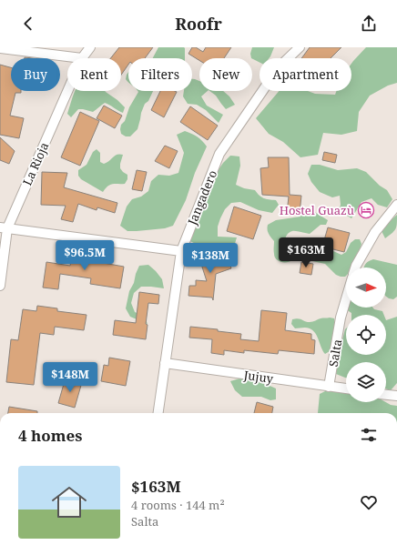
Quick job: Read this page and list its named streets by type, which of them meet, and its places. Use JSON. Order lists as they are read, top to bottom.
{
  "streets": {
    "street": [
      "La Rioja",
      "Jangadero",
      "Salta",
      "Jujuy"
    ]
  },
  "crossings": [
    ["Jangadero", "Jujuy"],
    ["Salta", "Jujuy"]
  ],
  "places": {
    "hotel": ["Hostel Guazù"]
  },
  "north": "right",
  "page": {
    "header": "Roofr",
    "chip": [
      "Buy",
      "Rent",
      "Filters",
      "New",
      "Apartment"
    ],
    "price": [
      "$163M",
      "$96.5M",
      "$138M",
      "$148M"
    ],
    "heading": "4 homes",
    "list": [
      {
        "name": "$163M",
        "note": "4 rooms · 144 m² · Salta"
      }
    ]
  }
}
